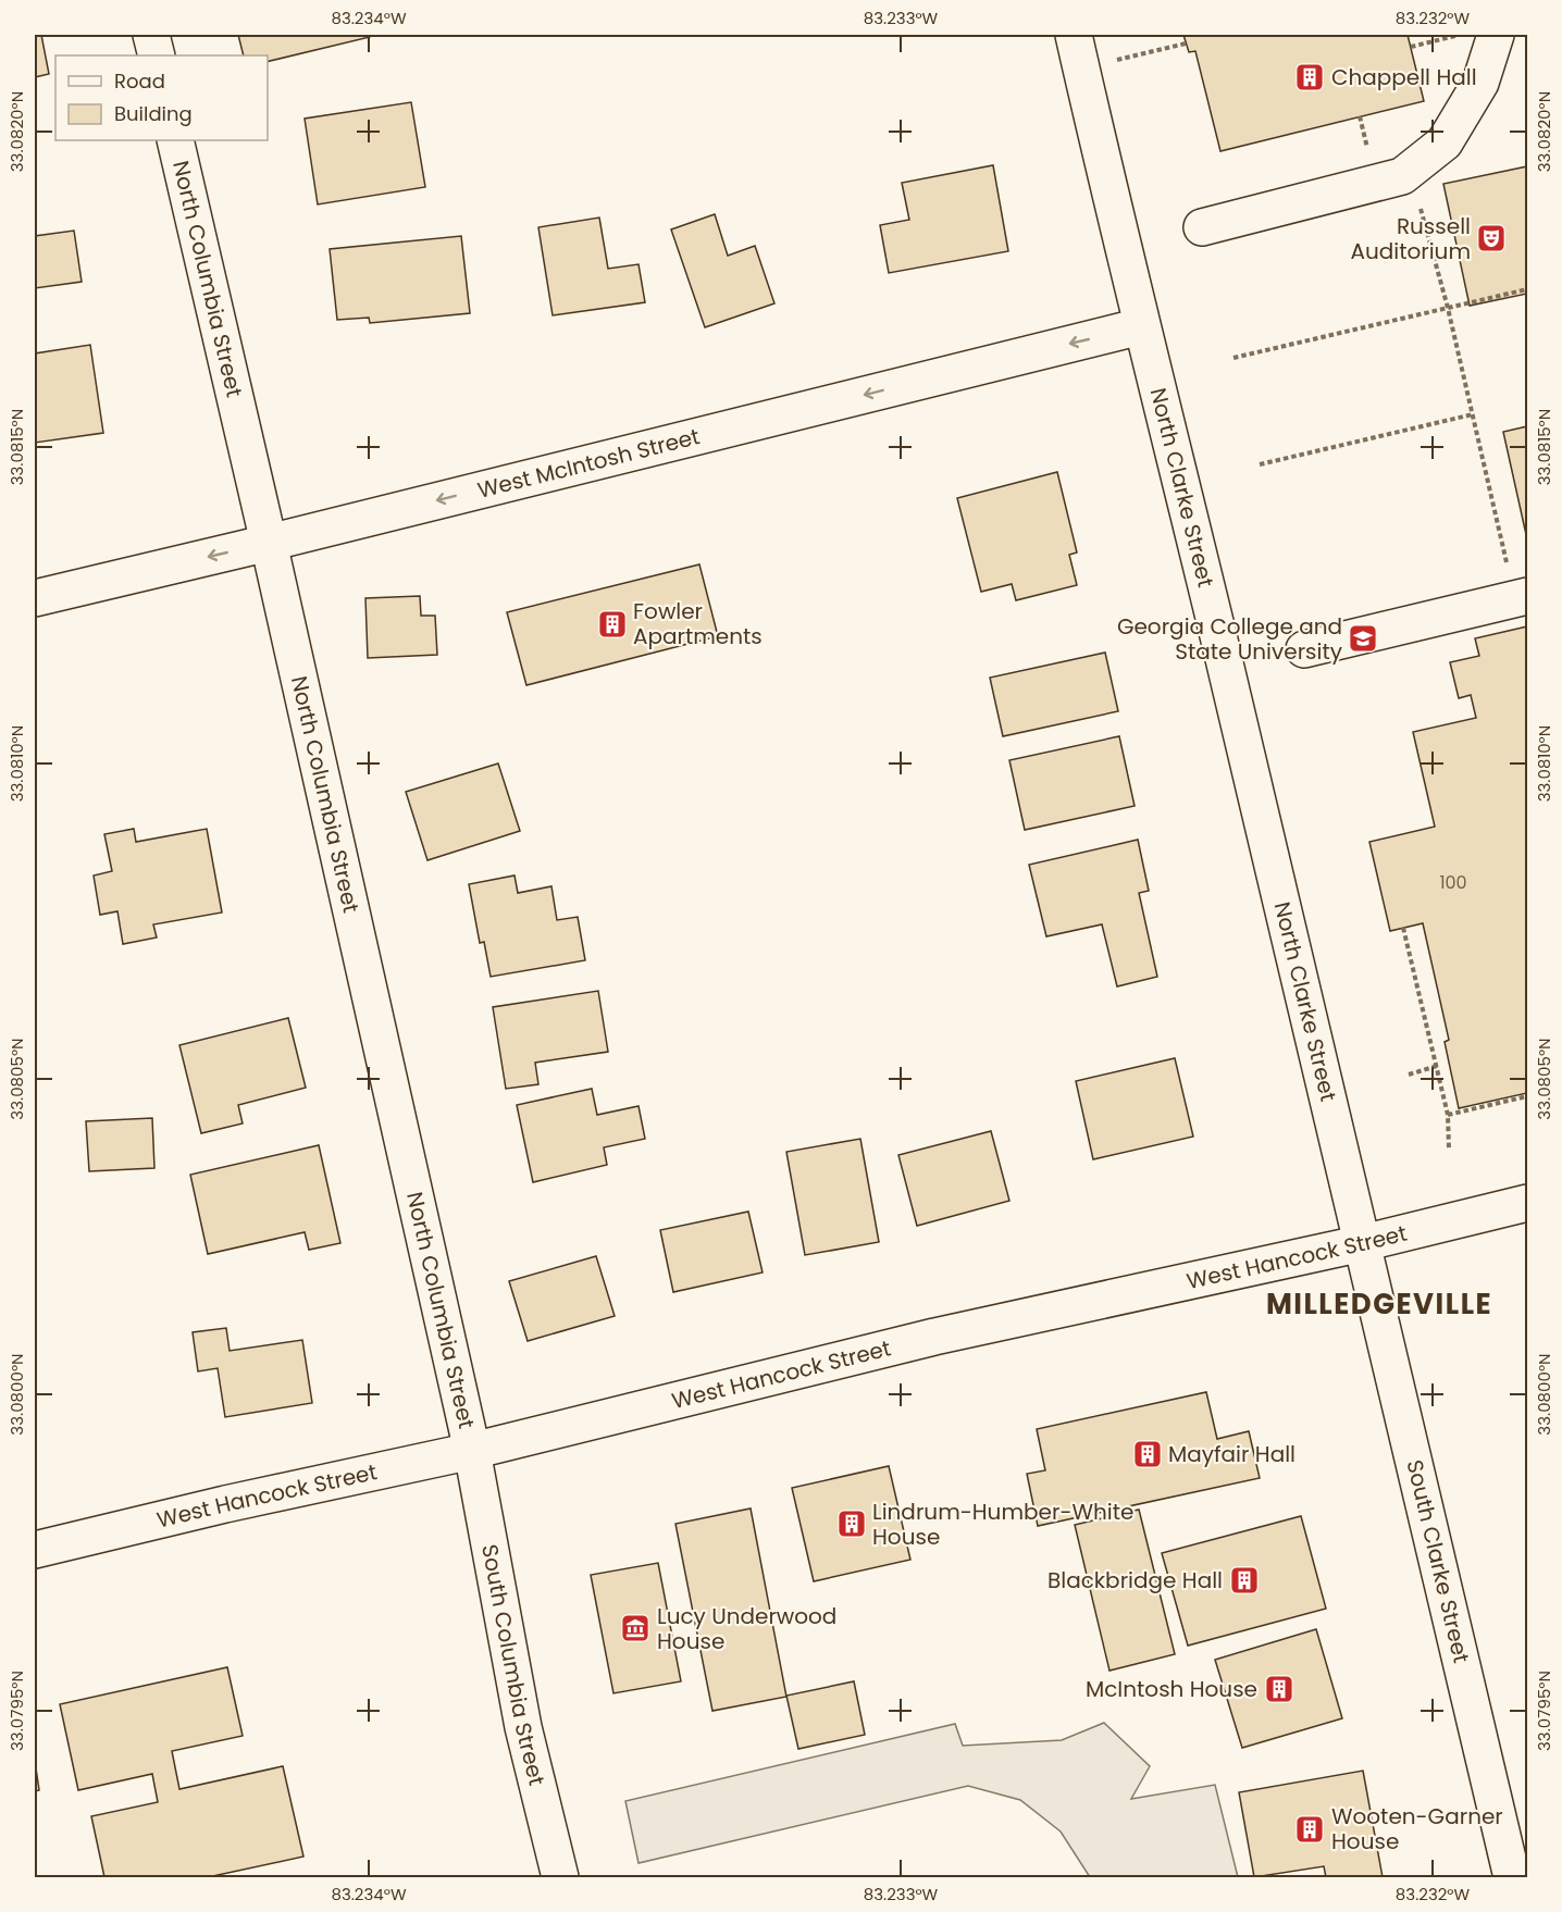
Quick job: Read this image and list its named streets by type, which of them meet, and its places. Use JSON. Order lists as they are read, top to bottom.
{
  "streets": {
    "street": [
      "North Columbia Street",
      "West McIntosh Street",
      "North Clarke Street",
      "West Hancock Street",
      "South Clarke Street",
      "South Columbia Street"
    ]
  },
  "crossings": [
    ["North Columbia Street", "West McIntosh Street"],
    ["North Columbia Street", "West Hancock Street"],
    ["North Columbia Street", "South Columbia Street"],
    ["West McIntosh Street", "North Clarke Street"],
    ["North Clarke Street", "West Hancock Street"],
    ["North Clarke Street", "South Clarke Street"],
    ["West Hancock Street", "South Clarke Street"],
    ["West Hancock Street", "South Columbia Street"]
  ],
  "one_way": ["West McIntosh Street"],
  "districts": ["MILLEDGEVILLE"],
  "places": {
    "building": [
      "Chappell Hall",
      "Fowler Apartments",
      "Mayfair Hall",
      "Lindrum-Humber-White House",
      "Blackbridge Hall",
      "McIntosh House",
      "Wooten-Garner House"
    ],
    "theatre": ["Russell Auditorium"],
    "school or university": ["Georgia College and State University"],
    "museum": ["Lucy Underwood House"]
  },
  "house_numbers": ["100"],
  "legend": ["Road", "Building"],
  "coordinates": [
    "83.234°W",
    "83.233°W",
    "83.232°W",
    "33.0820°N",
    "33.0815°N",
    "33.0810°N",
    "33.0805°N",
    "33.0800°N",
    "33.0795°N"
  ]
}
